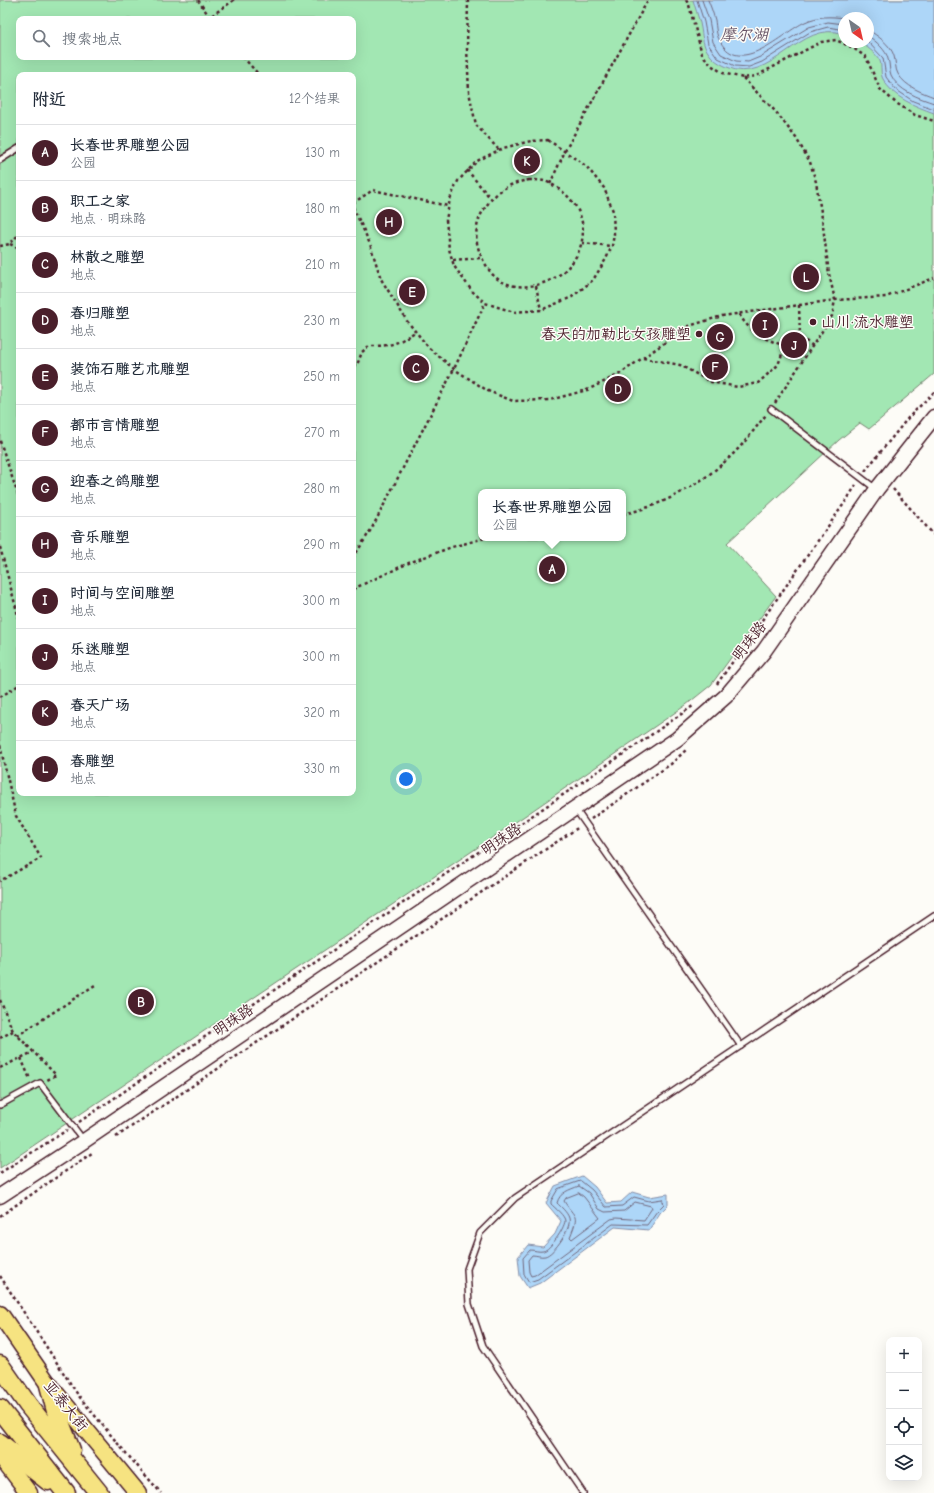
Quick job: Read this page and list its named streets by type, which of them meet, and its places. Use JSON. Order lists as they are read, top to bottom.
{
  "streets": {
    "main road": ["亚泰大街"],
    "street": ["明珠路"]
  },
  "water": ["摩尔湖"],
  "places": ["山川·流水雕塑", "春天的加勒比女孩雕塑"],
  "north": "bottom right",
  "page": {
    "search": "搜索地点",
    "heading": ["附近", "12个结果"],
    "list": [
      {
        "mark": "A",
        "name": "长春世界雕塑公园",
        "note": "公园",
        "value": "130 m"
      },
      {
        "mark": "B",
        "name": "职工之家",
        "note": "地点 · 明珠路",
        "value": "180 m"
      },
      {
        "mark": "C",
        "name": "林散之雕塑",
        "note": "地点",
        "value": "210 m"
      },
      {
        "mark": "D",
        "name": "春归雕塑",
        "note": "地点",
        "value": "230 m"
      },
      {
        "mark": "E",
        "name": "装饰石雕艺术雕塑",
        "note": "地点",
        "value": "250 m"
      },
      {
        "mark": "F",
        "name": "都市言情雕塑",
        "note": "地点",
        "value": "270 m"
      },
      {
        "mark": "G",
        "name": "迎春之鸽雕塑",
        "note": "地点",
        "value": "280 m"
      },
      {
        "mark": "H",
        "name": "音乐雕塑",
        "note": "地点",
        "value": "290 m"
      },
      {
        "mark": "I",
        "name": "时间与空间雕塑",
        "note": "地点",
        "value": "300 m"
      },
      {
        "mark": "J",
        "name": "乐迷雕塑",
        "note": "地点",
        "value": "300 m"
      },
      {
        "mark": "K",
        "name": "春天广场",
        "note": "地点",
        "value": "320 m"
      },
      {
        "mark": "L",
        "name": "春雕塑",
        "note": "地点",
        "value": "330 m"
      }
    ],
    "pins": [
      "K",
      "H",
      "L",
      "E",
      "I",
      "G",
      "J",
      "F",
      "C",
      "D",
      "A",
      "B"
    ],
    "popup": ["长春世界雕塑公园", "公园"],
    "map_buttons": ["+", "−"]
  }
}
